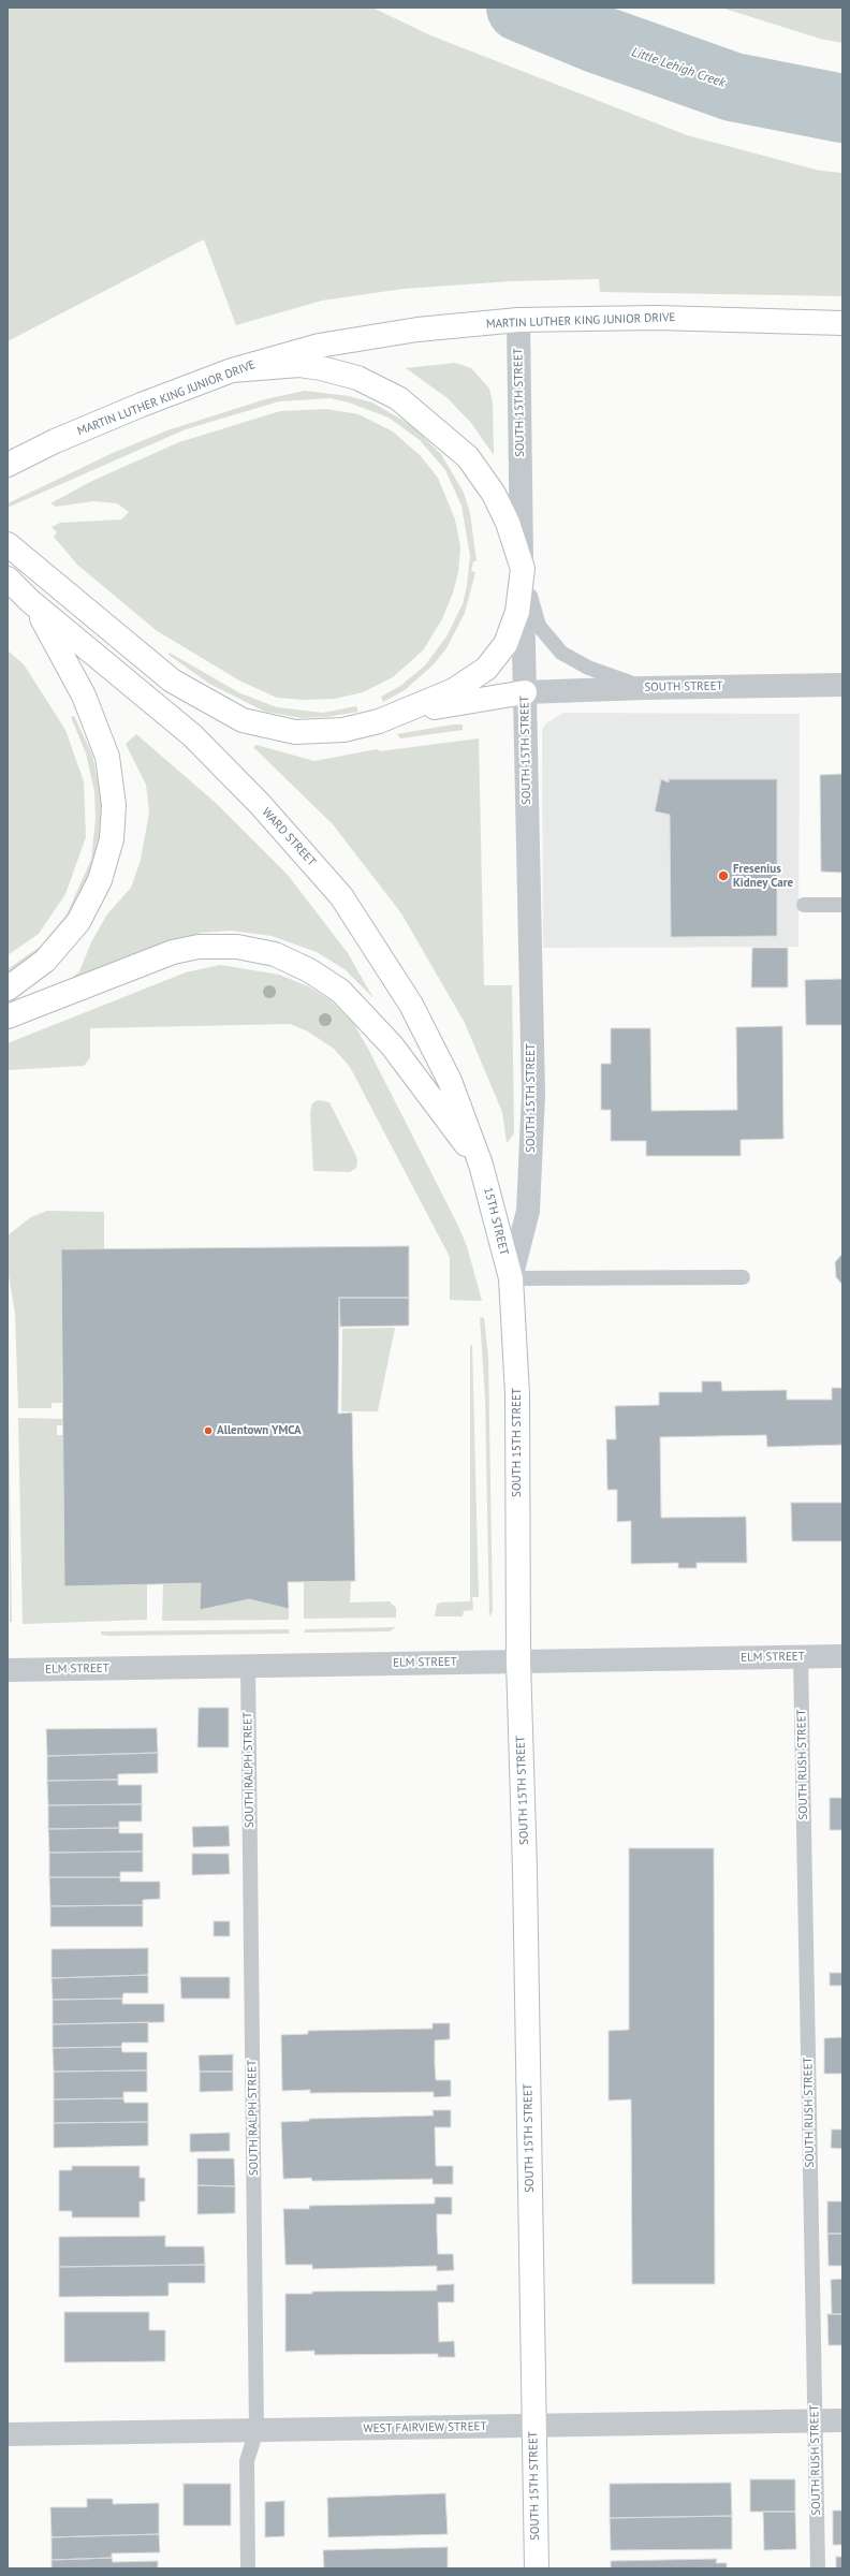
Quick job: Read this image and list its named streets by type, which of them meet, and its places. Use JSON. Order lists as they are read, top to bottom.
{
  "streets": {
    "main road": [
      "MARTIN LUTHER KING JUNIOR DRIVE",
      "SOUTH 15TH STREET",
      "WARD STREET",
      "15TH STREET"
    ],
    "street": ["SOUTH STREET", "ELM STREET", "WEST FAIRVIEW STREET"],
    "lane": ["SOUTH RUSH STREET", "SOUTH RALPH STREET"]
  },
  "crossings": [
    ["MARTIN LUTHER KING JUNIOR DRIVE", "SOUTH 15TH STREET"],
    ["SOUTH 15TH STREET", "SOUTH STREET"],
    ["SOUTH 15TH STREET", "15TH STREET"],
    ["SOUTH 15TH STREET", "ELM STREET"],
    ["SOUTH 15TH STREET", "WEST FAIRVIEW STREET"],
    ["WARD STREET", "15TH STREET"],
    ["ELM STREET", "SOUTH RUSH STREET"],
    ["ELM STREET", "SOUTH RALPH STREET"],
    ["SOUTH RUSH STREET", "WEST FAIRVIEW STREET"],
    ["SOUTH RALPH STREET", "WEST FAIRVIEW STREET"]
  ],
  "water": ["Little Lehigh Creek"],
  "places": ["Fresenius Kidney Care", "Allentown YMCA"]
}
